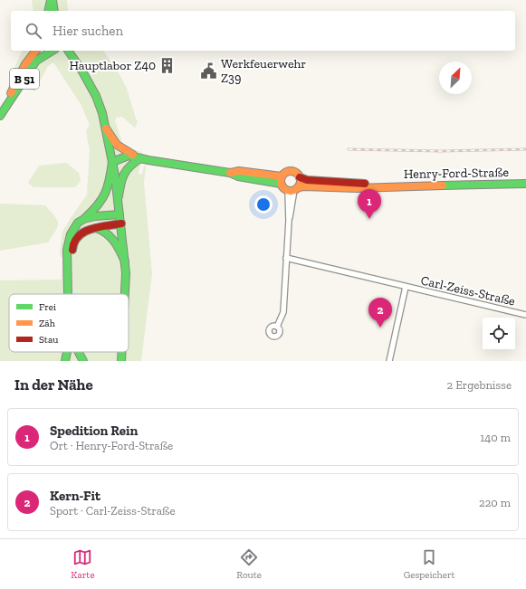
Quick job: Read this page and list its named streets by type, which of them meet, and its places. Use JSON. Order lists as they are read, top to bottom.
{
  "streets": {
    "main road": ["B 51", "Henry-Ford-Straße"],
    "street": ["Carl-Zeiss-Straße"]
  },
  "places": {
    "building": ["Hauptlabor Z40"],
    "public building": ["Werkfeuerwehr Z39"]
  },
  "legend": ["Frei", "Zäh", "Stau"],
  "north": "top right",
  "page": {
    "search": "Hier suchen",
    "pins": ["1", "2"],
    "heading": ["In der Nähe", "2 Ergebnisse"],
    "list": [
      {
        "mark": "1",
        "name": "Spedition Rein",
        "note": "Ort · Henry-Ford-Straße",
        "value": "140 m"
      },
      {
        "mark": "2",
        "name": "Kern-Fit",
        "note": "Sport · Carl-Zeiss-Straße",
        "value": "220 m"
      }
    ],
    "nav": ["Karte", "Route", "Gespeichert"]
  }
}
